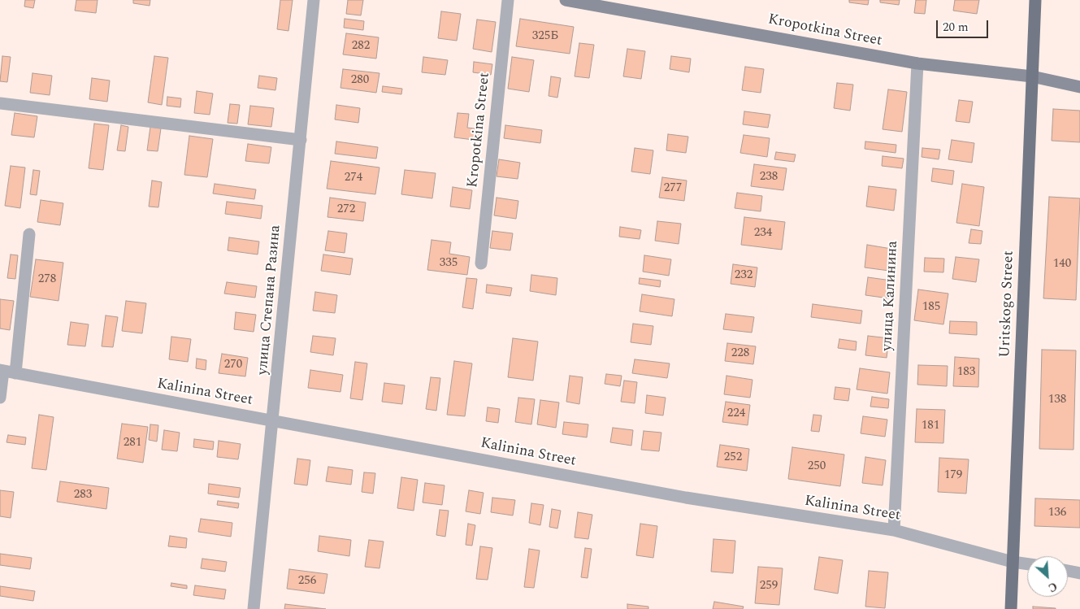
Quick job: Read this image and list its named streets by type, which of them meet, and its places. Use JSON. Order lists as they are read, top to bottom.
{
  "streets": {
    "main road": ["Kropotkina Street", "Uritskogo Street"],
    "street": ["улица Калинина", "улица Степана Разина", "Kalinina Street"]
  },
  "crossings": [
    ["Kropotkina Street", "улица Калинина"],
    ["Kropotkina Street", "Uritskogo Street"],
    ["улица Калинина", "Kalinina Street"],
    ["улица Степана Разина", "Kalinina Street"],
    ["Uritskogo Street", "Kalinina Street"]
  ],
  "house_numbers": [
    "325Б",
    "282",
    "280",
    "238",
    "274",
    "277",
    "272",
    "234",
    "335",
    "140",
    "232",
    "278",
    "185",
    "228",
    "270",
    "183",
    "138",
    "224",
    "181",
    "281",
    "252",
    "250",
    "179",
    "283",
    "136",
    "256",
    "259"
  ],
  "scale_bar": "20 m",
  "north": "bottom right"
}
